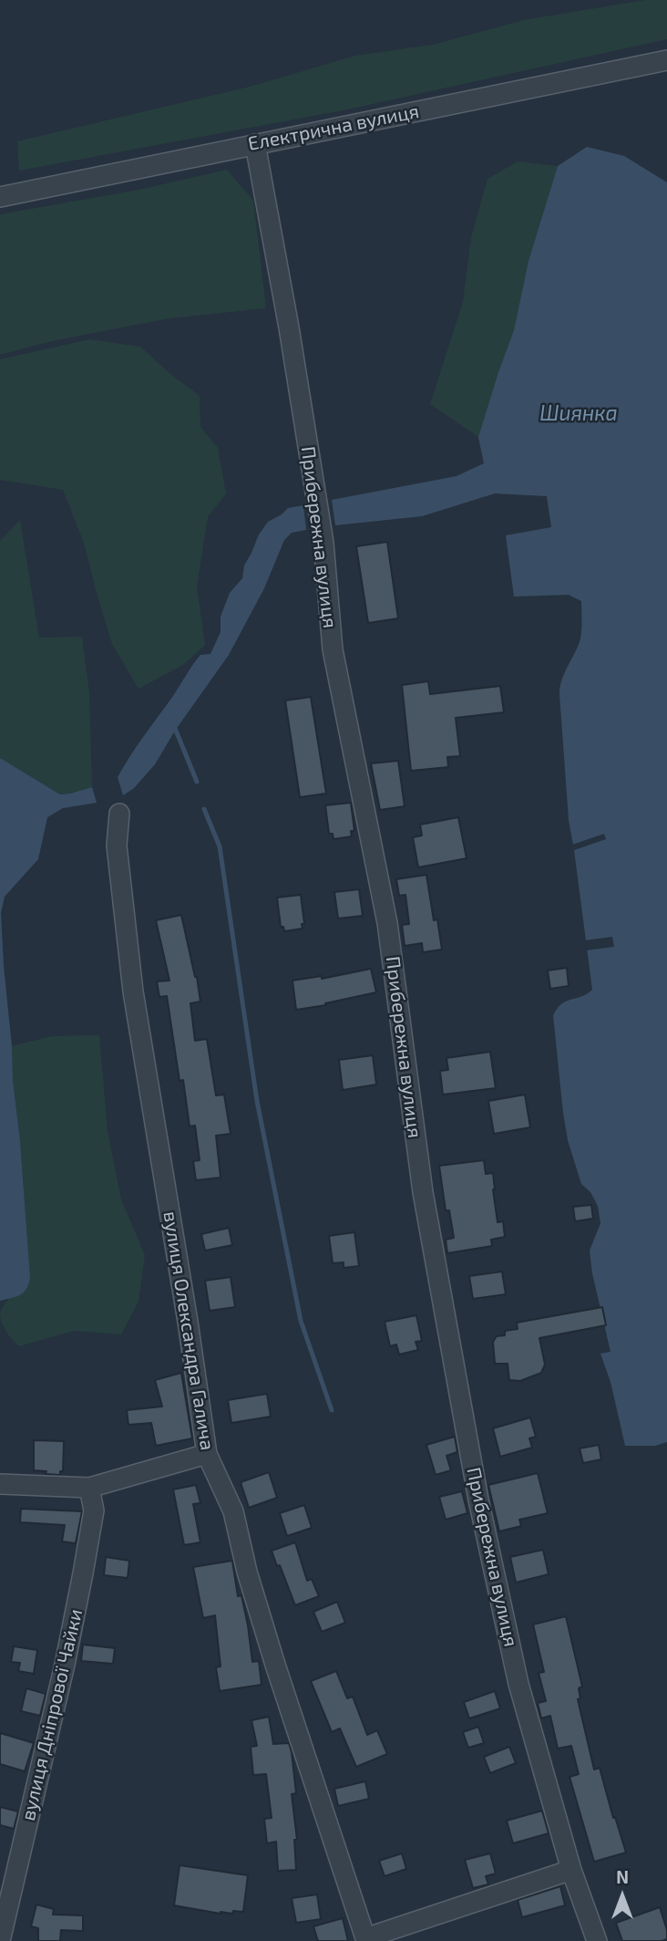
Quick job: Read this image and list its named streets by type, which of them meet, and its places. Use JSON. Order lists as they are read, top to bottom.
{
  "streets": {
    "street": [
      "Електрична вулиця",
      "Прибережна вулиця",
      "вулиця Олександра Галича",
      "вулиця Дніпрової Чайки"
    ]
  },
  "crossings": [
    ["Електрична вулиця", "Прибережна вулиця"]
  ],
  "water": ["Шиянка"],
  "north": "top"
}
